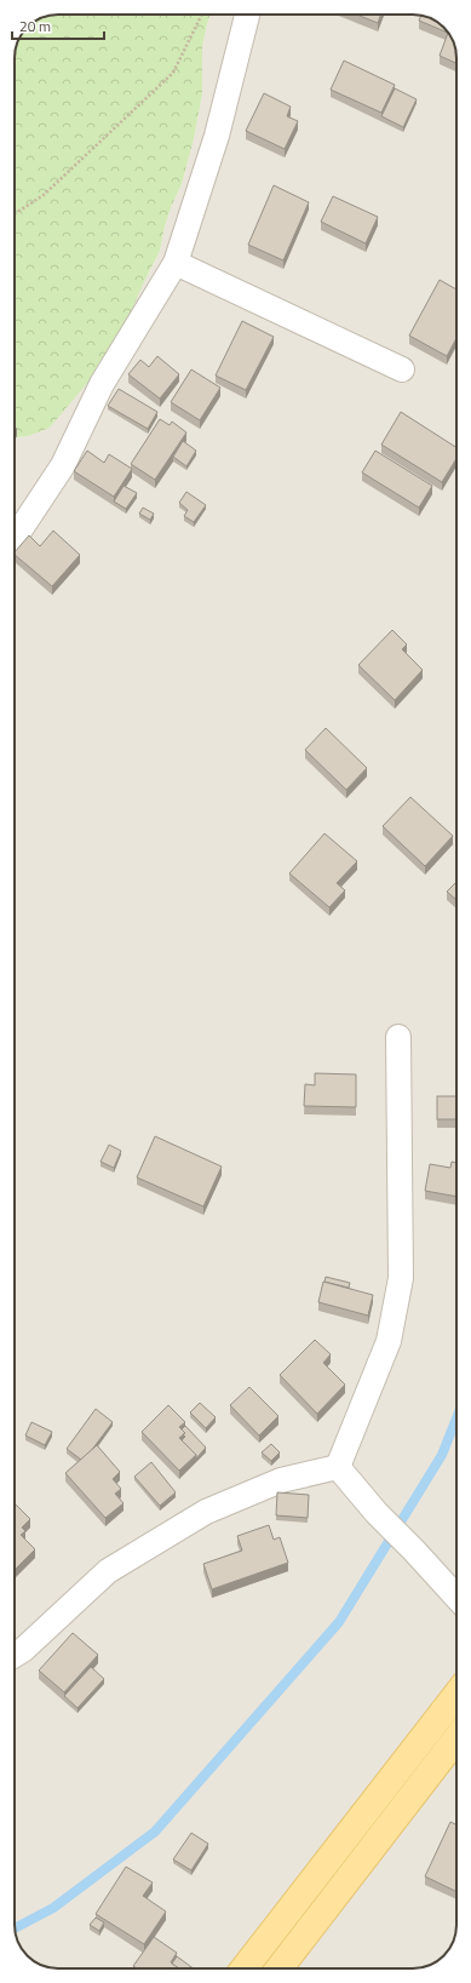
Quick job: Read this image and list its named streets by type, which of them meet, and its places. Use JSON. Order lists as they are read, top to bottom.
{
  "scale_bar": "20 m"
}
